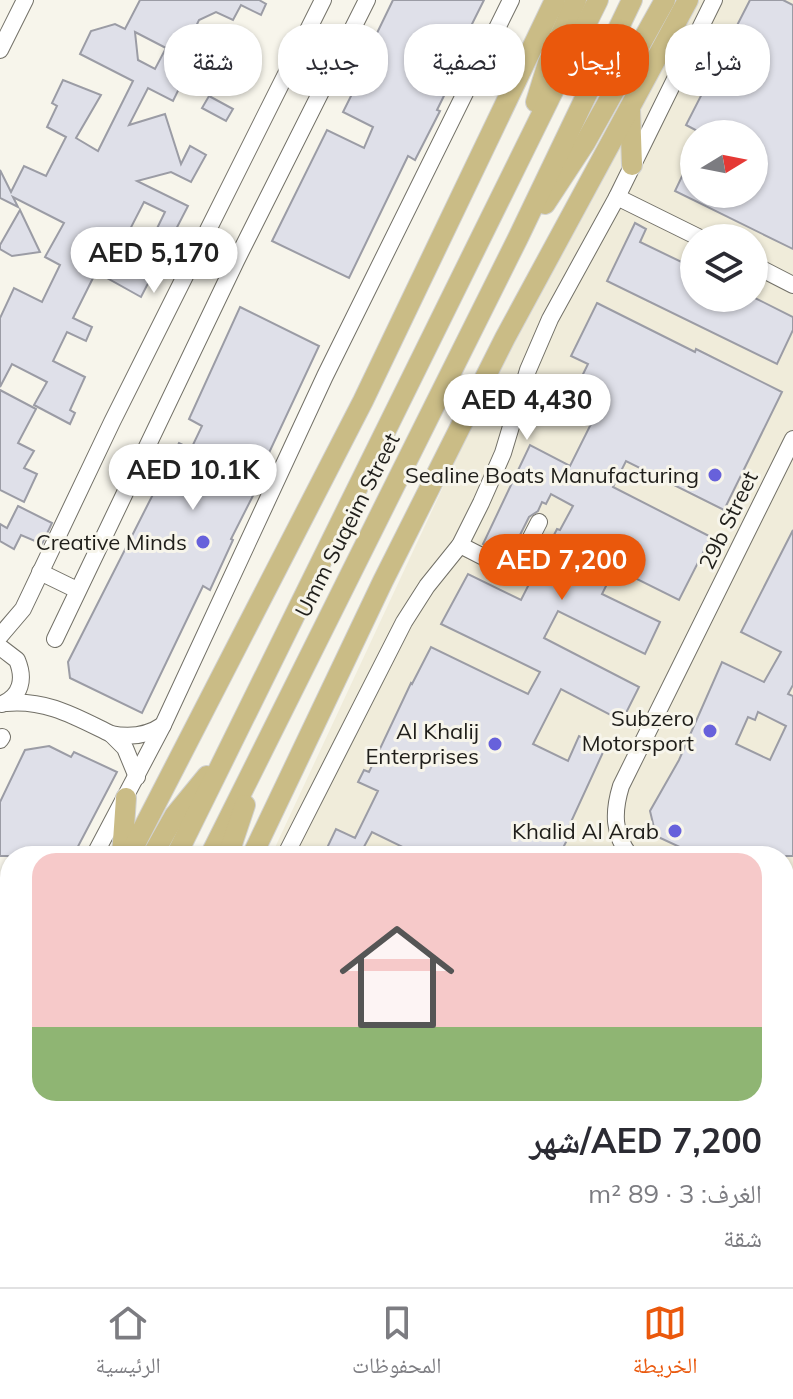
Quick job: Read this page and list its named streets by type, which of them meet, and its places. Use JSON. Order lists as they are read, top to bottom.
{
  "streets": {
    "main road": ["Umm Suqeim Street"],
    "street": ["29b Street"]
  },
  "places": [
    "Sealine Boats Manufacturing",
    "Creative Minds",
    "Subzero Motorsport",
    "Al Khalij Enterprises",
    "Khalid Al Arab"
  ],
  "north": "right",
  "page": {
    "chip": [
      "شراء",
      "إيجار",
      "تصفية",
      "جديد",
      "شقة"
    ],
    "price": [
      "AED 5,170",
      "AED 4,430",
      "AED 10.1K",
      "AED 7,200"
    ],
    "list": [
      {
        "name": "AED 7,200/شهر",
        "note": "الغرف: 3 · 89 m² · شقة"
      }
    ],
    "tabs": ["الخريطة", "المحفوظات", "الرئيسية"]
  }
}
